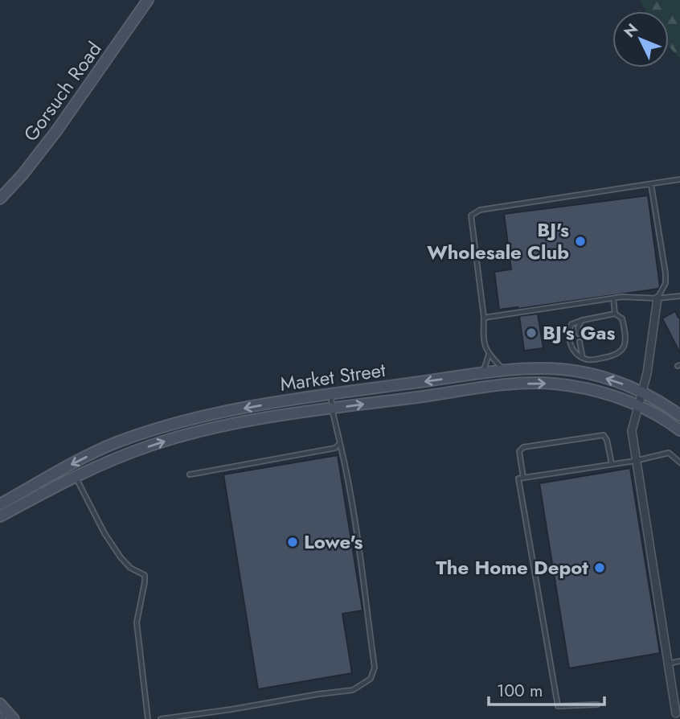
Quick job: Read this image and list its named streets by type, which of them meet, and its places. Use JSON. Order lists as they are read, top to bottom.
{
  "streets": {
    "street": ["Gorsuch Road", "Market Street"]
  },
  "places": [
    "BJ's Wholesale Club",
    "BJ's Gas",
    "Lowe's",
    "The Home Depot"
  ],
  "scale_bar": "100 m",
  "north": "top left"
}
